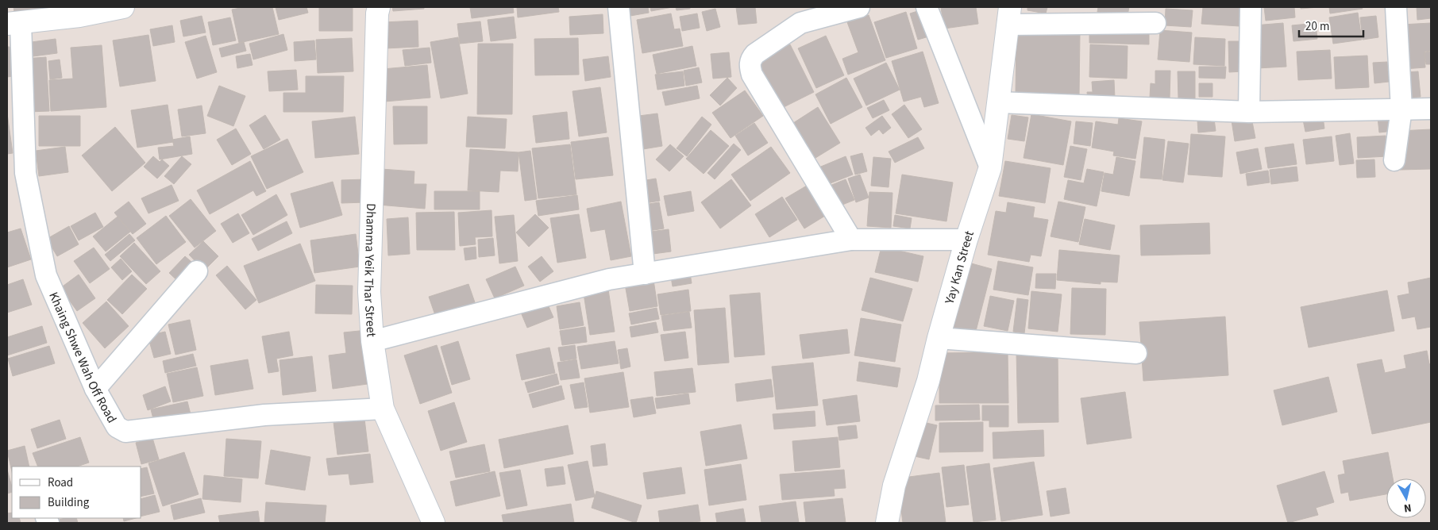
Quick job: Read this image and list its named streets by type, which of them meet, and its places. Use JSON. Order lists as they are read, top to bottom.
{
  "streets": {
    "main road": ["Yay Kan Street", "Dhamma Yeik Thar Street"],
    "street": ["Khaing Shwe Wah Off Road"]
  },
  "crossings": [
    ["Dhamma Yeik Thar Street", "Khaing Shwe Wah Off Road"]
  ],
  "legend": ["Road", "Building"],
  "scale_bar": "20 m",
  "north": "bottom"
}
